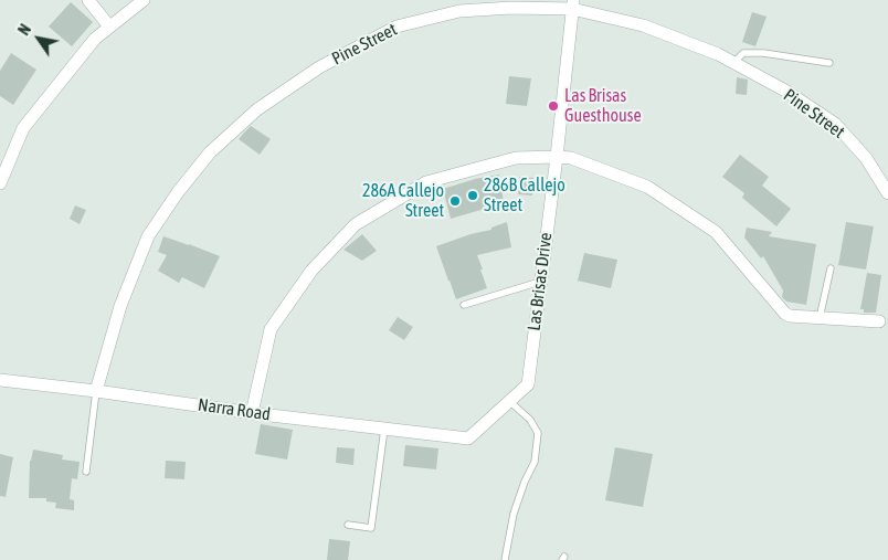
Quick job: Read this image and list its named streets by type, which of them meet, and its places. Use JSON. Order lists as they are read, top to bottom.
{
  "streets": {
    "street": ["Pine Street", "Las Brisas Drive", "Narra Road"]
  },
  "crossings": [
    ["Pine Street", "Las Brisas Drive"],
    ["Pine Street", "Narra Road"],
    ["Las Brisas Drive", "Narra Road"]
  ],
  "places": ["Las Brisas Guesthouse", "286B Callejo Street", "286A Callejo Street"],
  "north": "top left"
}
